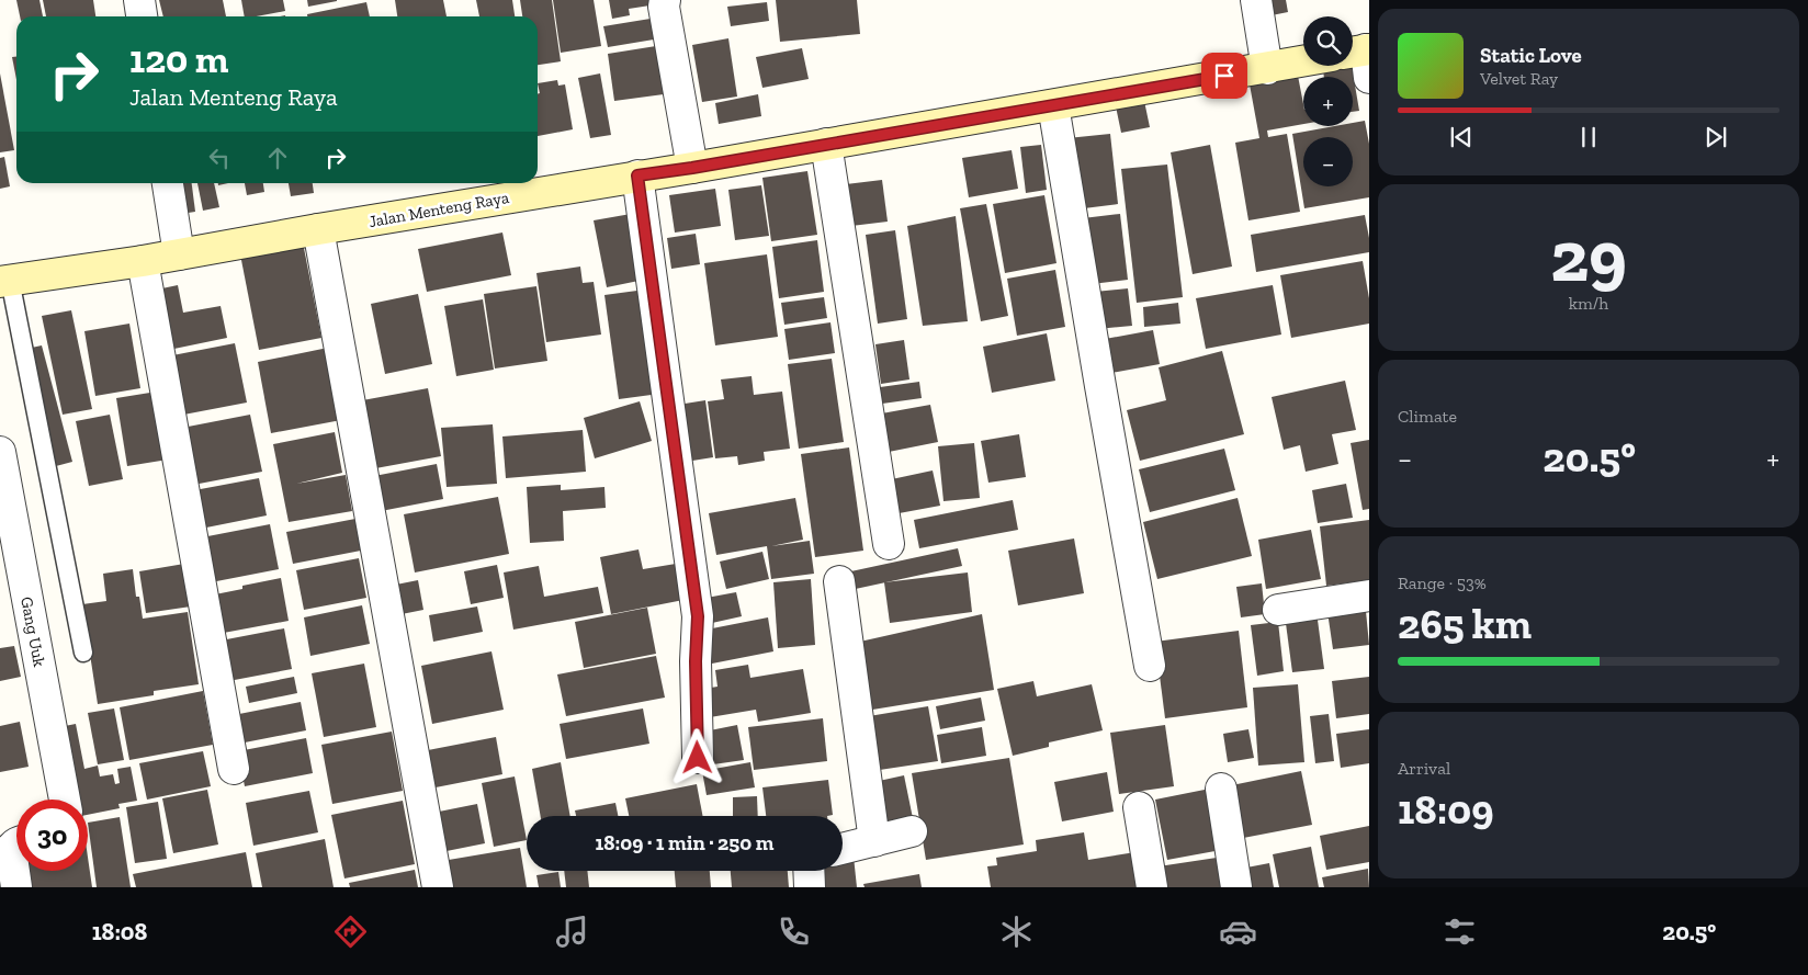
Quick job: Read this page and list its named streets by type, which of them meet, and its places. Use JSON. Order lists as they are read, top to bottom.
{
  "streets": {
    "street": ["Jalan Menteng Raya", "Gang Uuk"]
  },
  "page": {
    "map_buttons": ["+", "−"],
    "turn": ["120 m", "Jalan Menteng Raya"],
    "song": ["Static Love", "Velvet Ray"],
    "tile": [
      ["29", "km/h"],
      "Climate",
      ["Range · 53%", "265 km"],
      ["Arrival", "18:09"]
    ],
    "heat": ["−", "20.5°", "+"],
    "limit": "30",
    "trip": "18:09 · 1 min · 250 m",
    "tabs": ["18:08", "20.5°"]
  }
}
